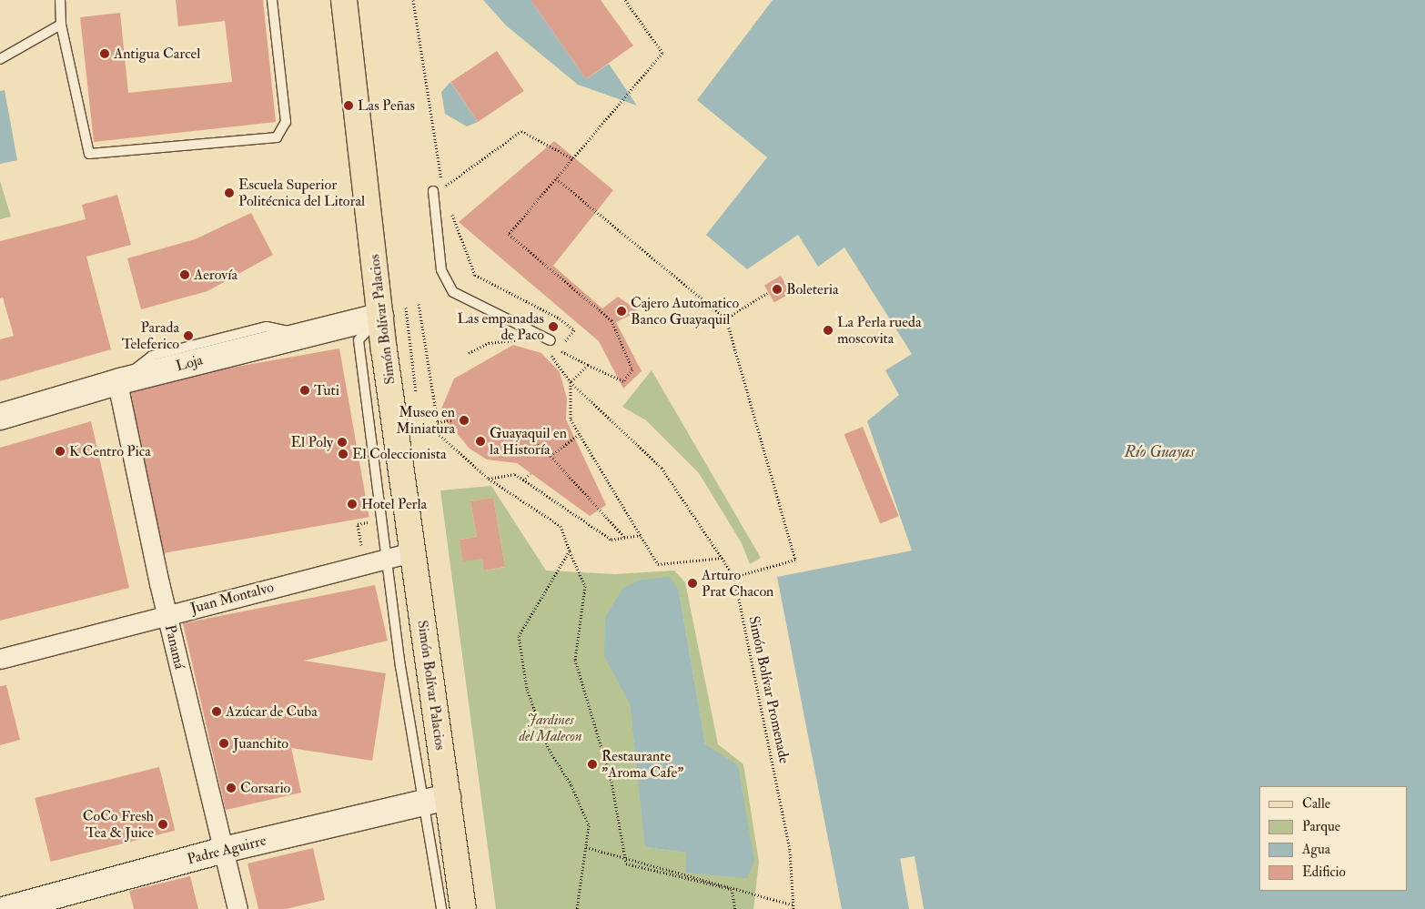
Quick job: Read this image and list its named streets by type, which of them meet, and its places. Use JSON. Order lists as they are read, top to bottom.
{
  "streets": {
    "main road": ["Simón Bolívar Palacios", "Loja", "Padre Aguirre"],
    "street": ["Juan Montalvo", "Panamá"],
    "path": ["Simón Bolívar Promenade"]
  },
  "crossings": [
    ["Simón Bolívar Palacios", "Loja"],
    ["Simón Bolívar Palacios", "Juan Montalvo"],
    ["Simón Bolívar Palacios", "Padre Aguirre"],
    ["Loja", "Panamá"],
    ["Juan Montalvo", "Panamá"],
    ["Panamá", "Padre Aguirre"]
  ],
  "water": ["Río Guayas"],
  "parks": ["Jardines del Malecon"],
  "places": [
    "Antigua Carcel",
    "Las Peñas",
    "Escuela Superior Politécnica del Litoral",
    "Aerovía",
    "Boleteria",
    "Cajero Automatico Banco Guayaquil",
    "Las empanadas de Paco",
    "La Perla rueda moscovita",
    "Parada Teleferico",
    "Tuti",
    "Museo en Miniatura",
    "Guayaquil en la Historía",
    "El Poly",
    "K Centro Pica",
    "El Coleccionista",
    "Hotel Perla",
    "Arturo Prat Chacon",
    "Azúcar de Cuba",
    "Juanchito",
    "Restaurante \"Aroma Cafe\"",
    "Corsario",
    "CoCo Fresh Tea & Juice"
  ],
  "legend": [
    "Calle",
    "Parque",
    "Agua",
    "Edificio"
  ]
}
